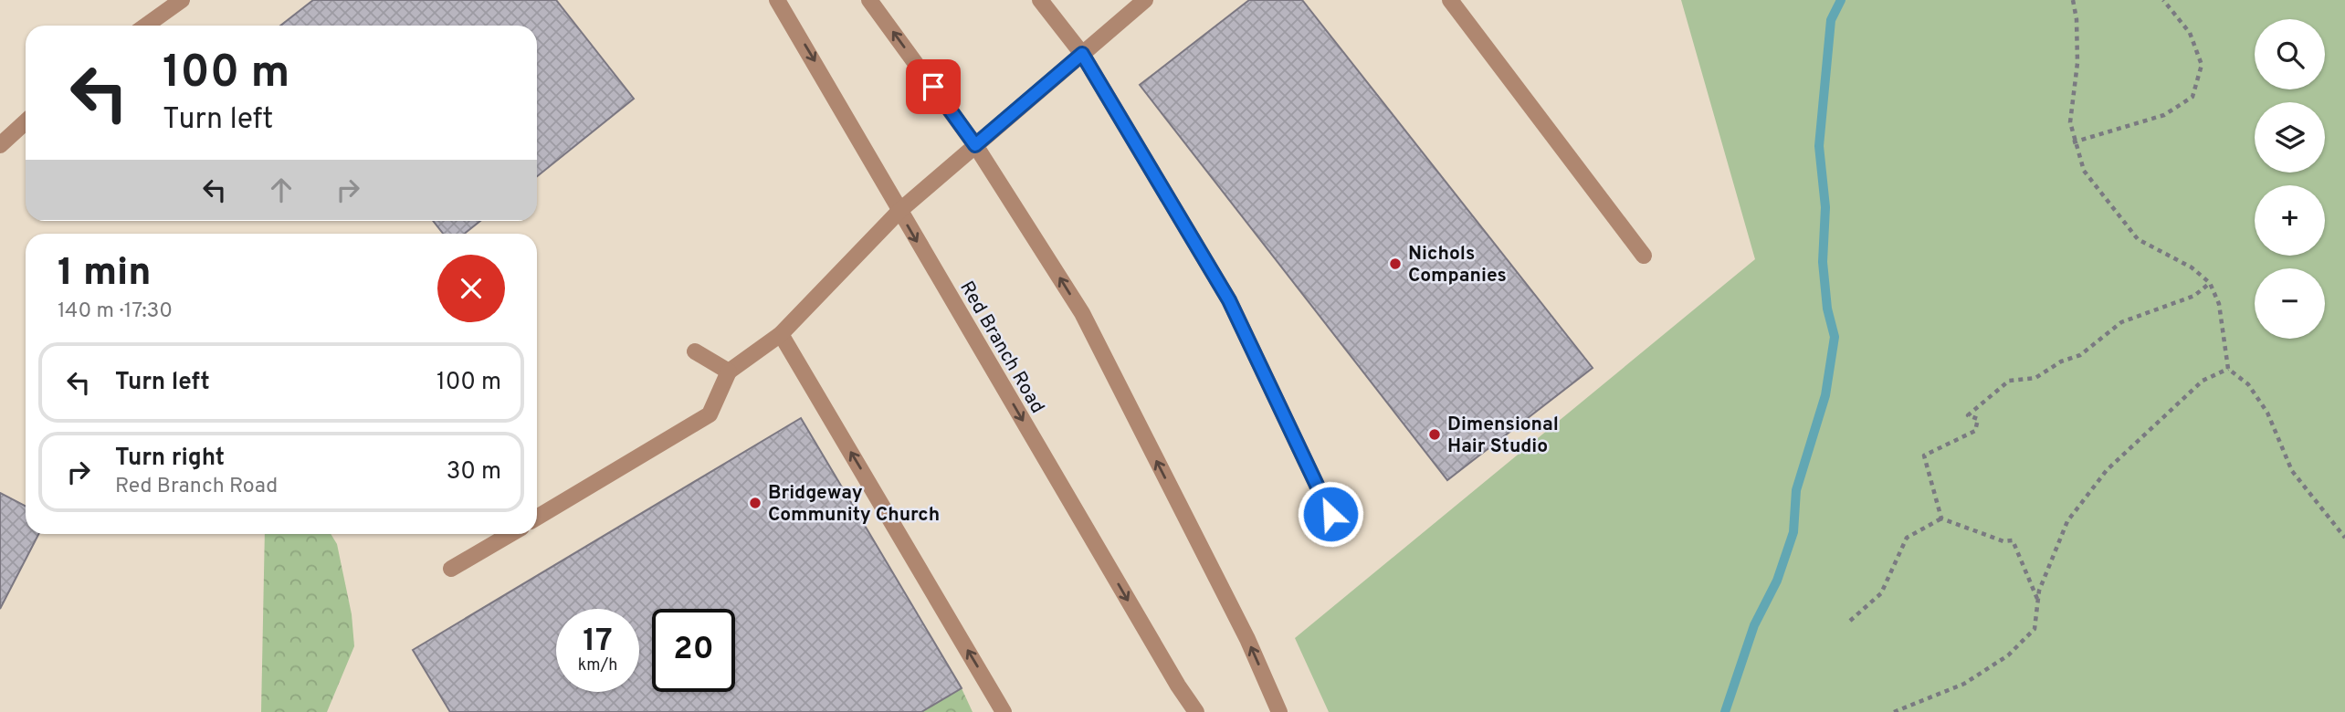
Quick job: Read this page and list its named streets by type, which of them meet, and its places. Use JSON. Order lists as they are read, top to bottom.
{
  "streets": {
    "street": ["Red Branch Road"]
  },
  "places": ["Nichols Companies", "Dimensional Hair Studio", "Bridgeway Community Church"],
  "page": {
    "map_buttons": ["+", "−"],
    "turn": ["100 m", "Turn left"],
    "heading": ["1 min", "140 m · 17:30"],
    "list": [
      {
        "name": "Turn left",
        "value": "100 m"
      },
      {
        "name": "Turn right",
        "note": "Red Branch Road",
        "value": "30 m"
      }
    ],
    "speed": "17 km/h",
    "limit": "20"
  }
}
